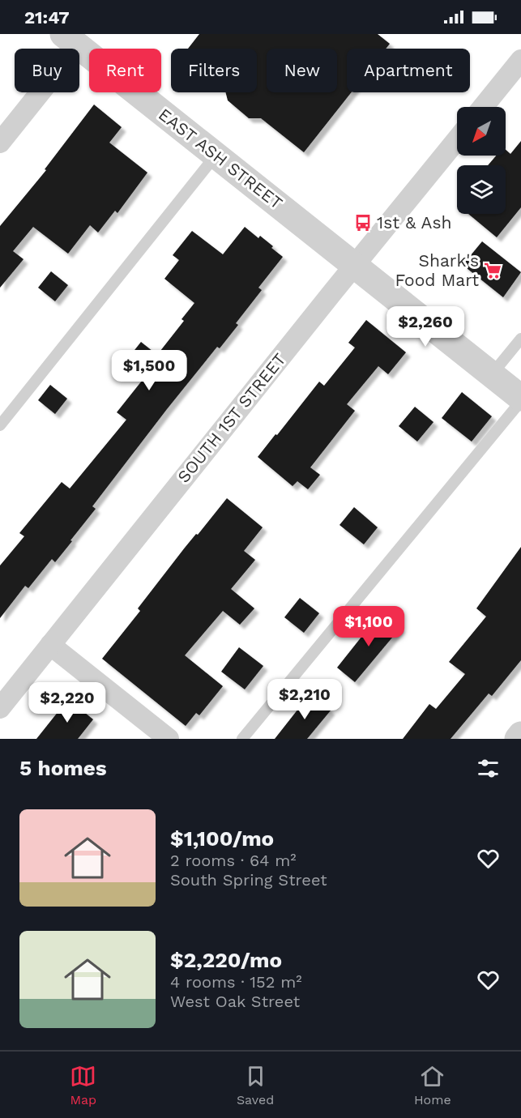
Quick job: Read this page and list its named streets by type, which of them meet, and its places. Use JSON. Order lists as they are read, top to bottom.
{
  "streets": {
    "street": ["EAST ASH STREET", "SOUTH 1ST STREET"]
  },
  "crossings": [
    ["EAST ASH STREET", "SOUTH 1ST STREET"]
  ],
  "places": {
    "bus stop": ["1st & Ash"],
    "supermarket": ["Shark's Food Mart"]
  },
  "north": "bottom left",
  "page": {
    "status": "21:47",
    "chip": [
      "Buy",
      "Rent",
      "Filters",
      "New",
      "Apartment"
    ],
    "price": [
      "$2,260",
      "$1,500",
      "$1,100",
      "$2,210",
      "$2,220"
    ],
    "heading": "5 homes",
    "list": [
      {
        "name": "$1,100/mo",
        "note": "2 rooms · 64 m² · South Spring Street"
      },
      {
        "name": "$2,220/mo",
        "note": "4 rooms · 152 m² · West Oak Street"
      }
    ],
    "tabs": ["Map", "Saved", "Home"]
  }
}
